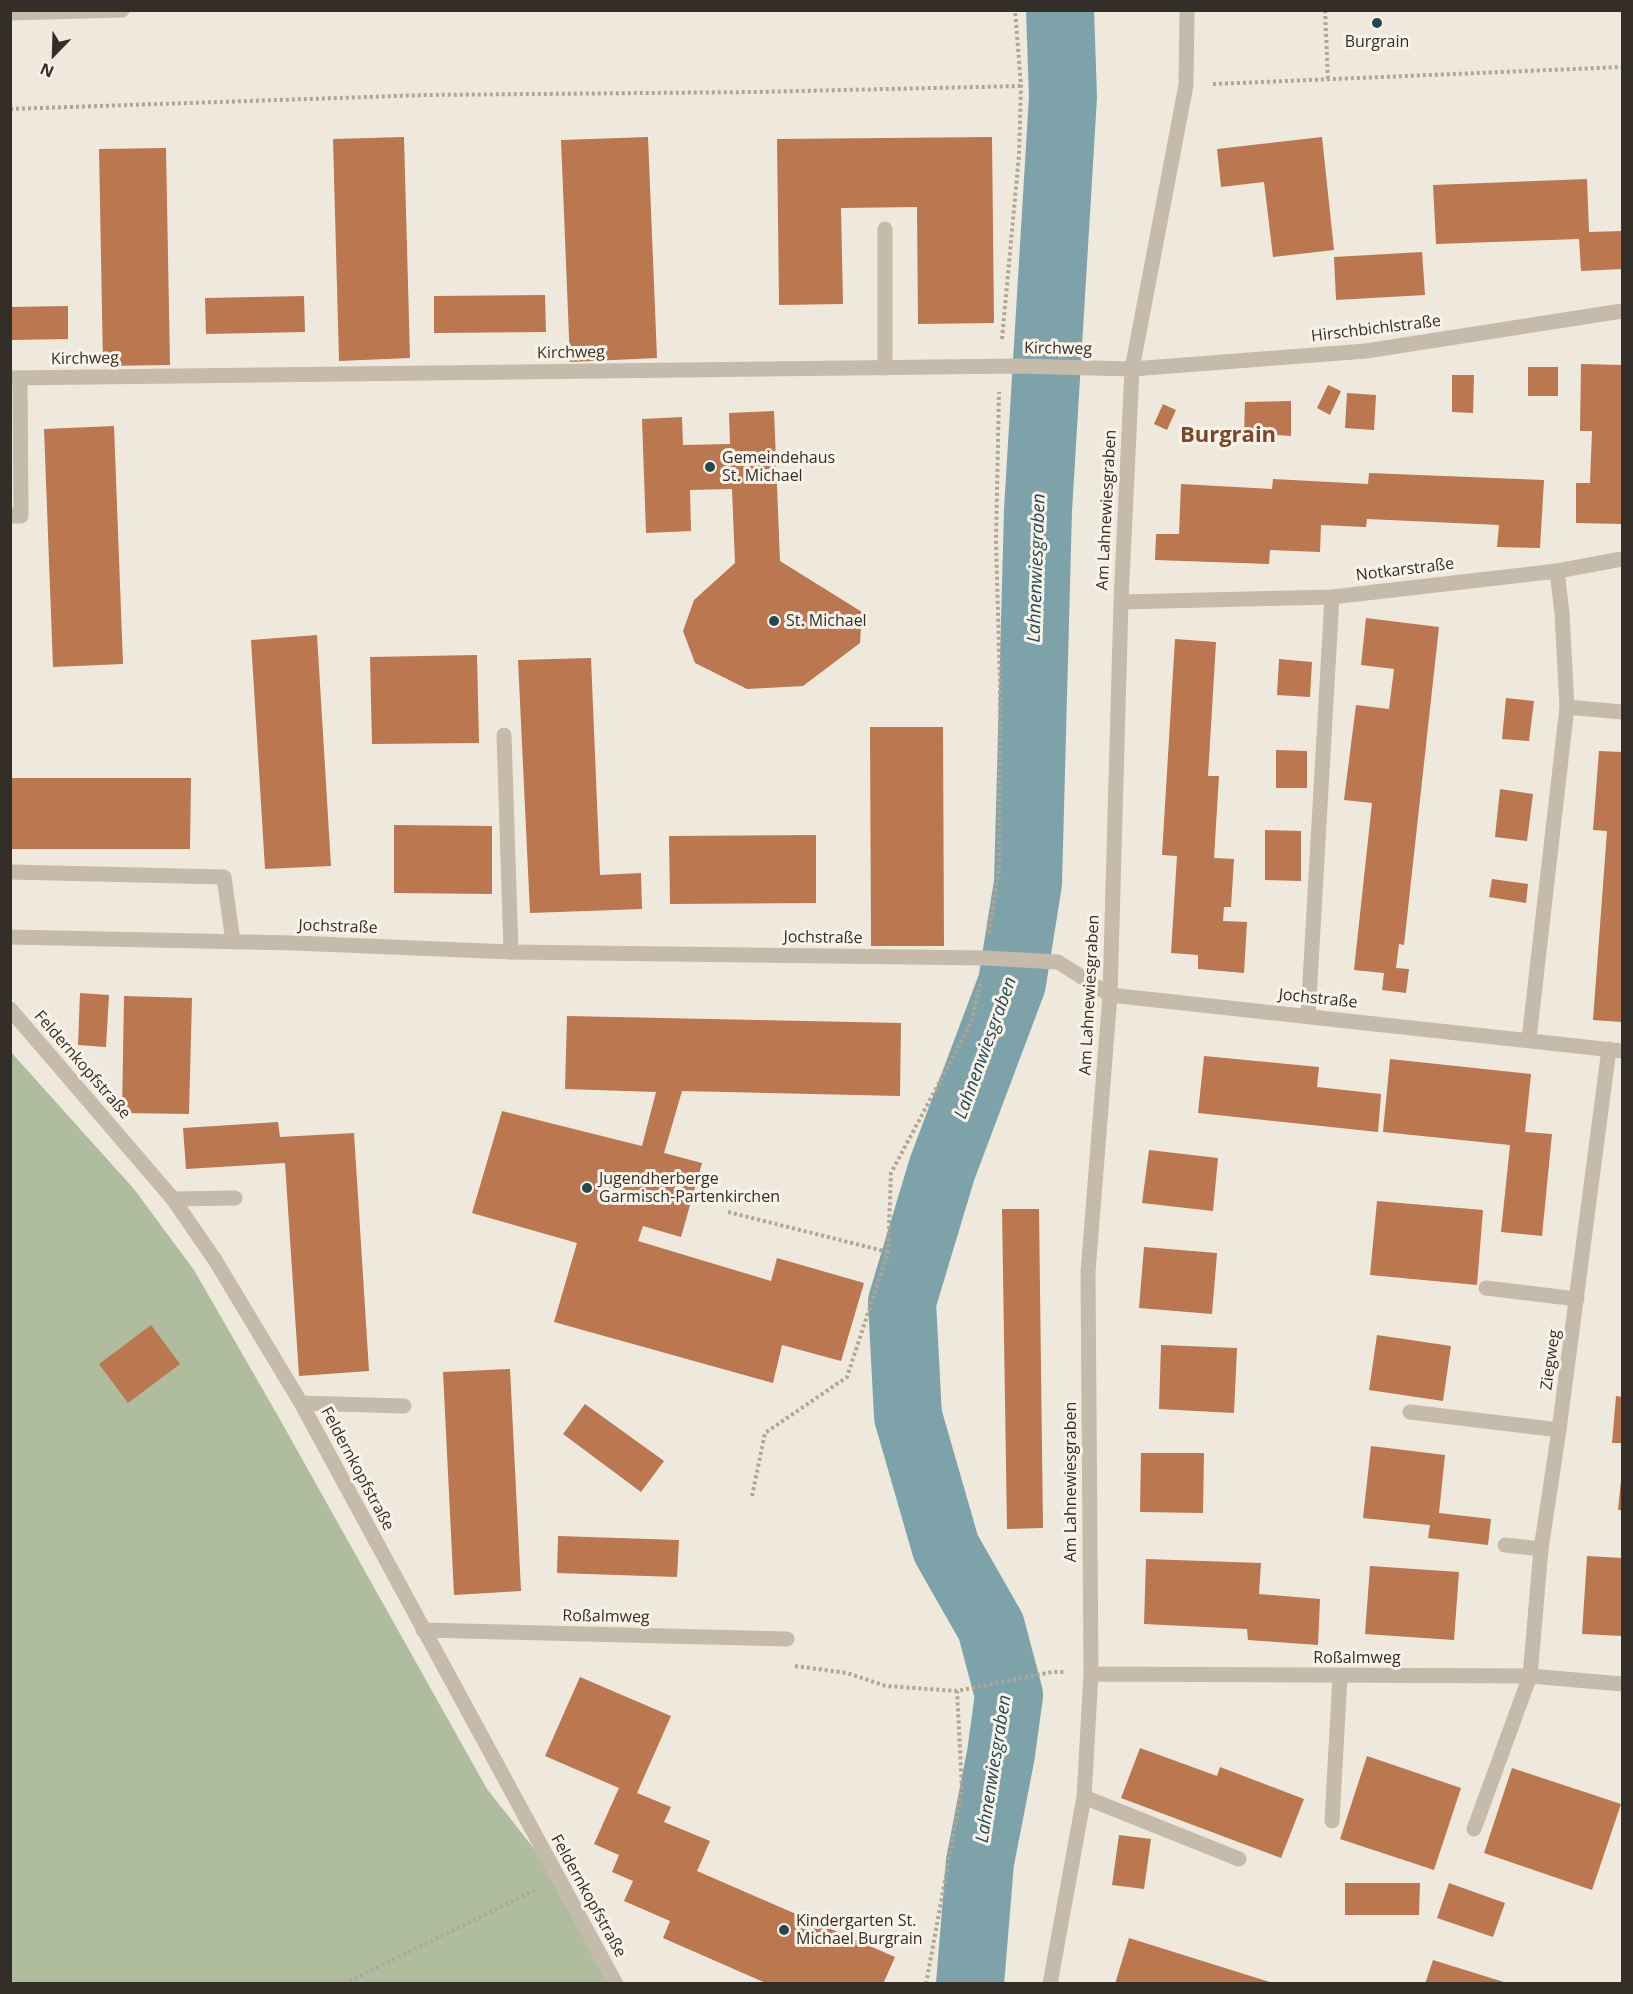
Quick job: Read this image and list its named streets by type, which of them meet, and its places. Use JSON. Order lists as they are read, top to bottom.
{
  "streets": {
    "street": [
      "Hirschbichlstraße",
      "Kirchweg",
      "Am Lahnewiesgraben",
      "Notkarstraße",
      "Jochstraße",
      "Feldernkopfstraße",
      "Ziegweg",
      "Roßalmweg"
    ]
  },
  "crossings": [
    ["Hirschbichlstraße", "Kirchweg"],
    ["Hirschbichlstraße", "Am Lahnewiesgraben"],
    ["Kirchweg", "Am Lahnewiesgraben"],
    ["Am Lahnewiesgraben", "Notkarstraße"],
    ["Am Lahnewiesgraben", "Jochstraße"],
    ["Am Lahnewiesgraben", "Roßalmweg"],
    ["Jochstraße", "Ziegweg"],
    ["Feldernkopfstraße", "Roßalmweg"],
    ["Ziegweg", "Roßalmweg"]
  ],
  "districts": ["Burgrain"],
  "water": ["Lahnenwiesgraben"],
  "places": [
    "Burgrain",
    "Gemeindehaus St. Michael",
    "St. Michael",
    "Jugendherberge Garmisch-Partenkirchen",
    "Kindergarten St. Michael Burgrain"
  ],
  "north": "bottom left"
}
